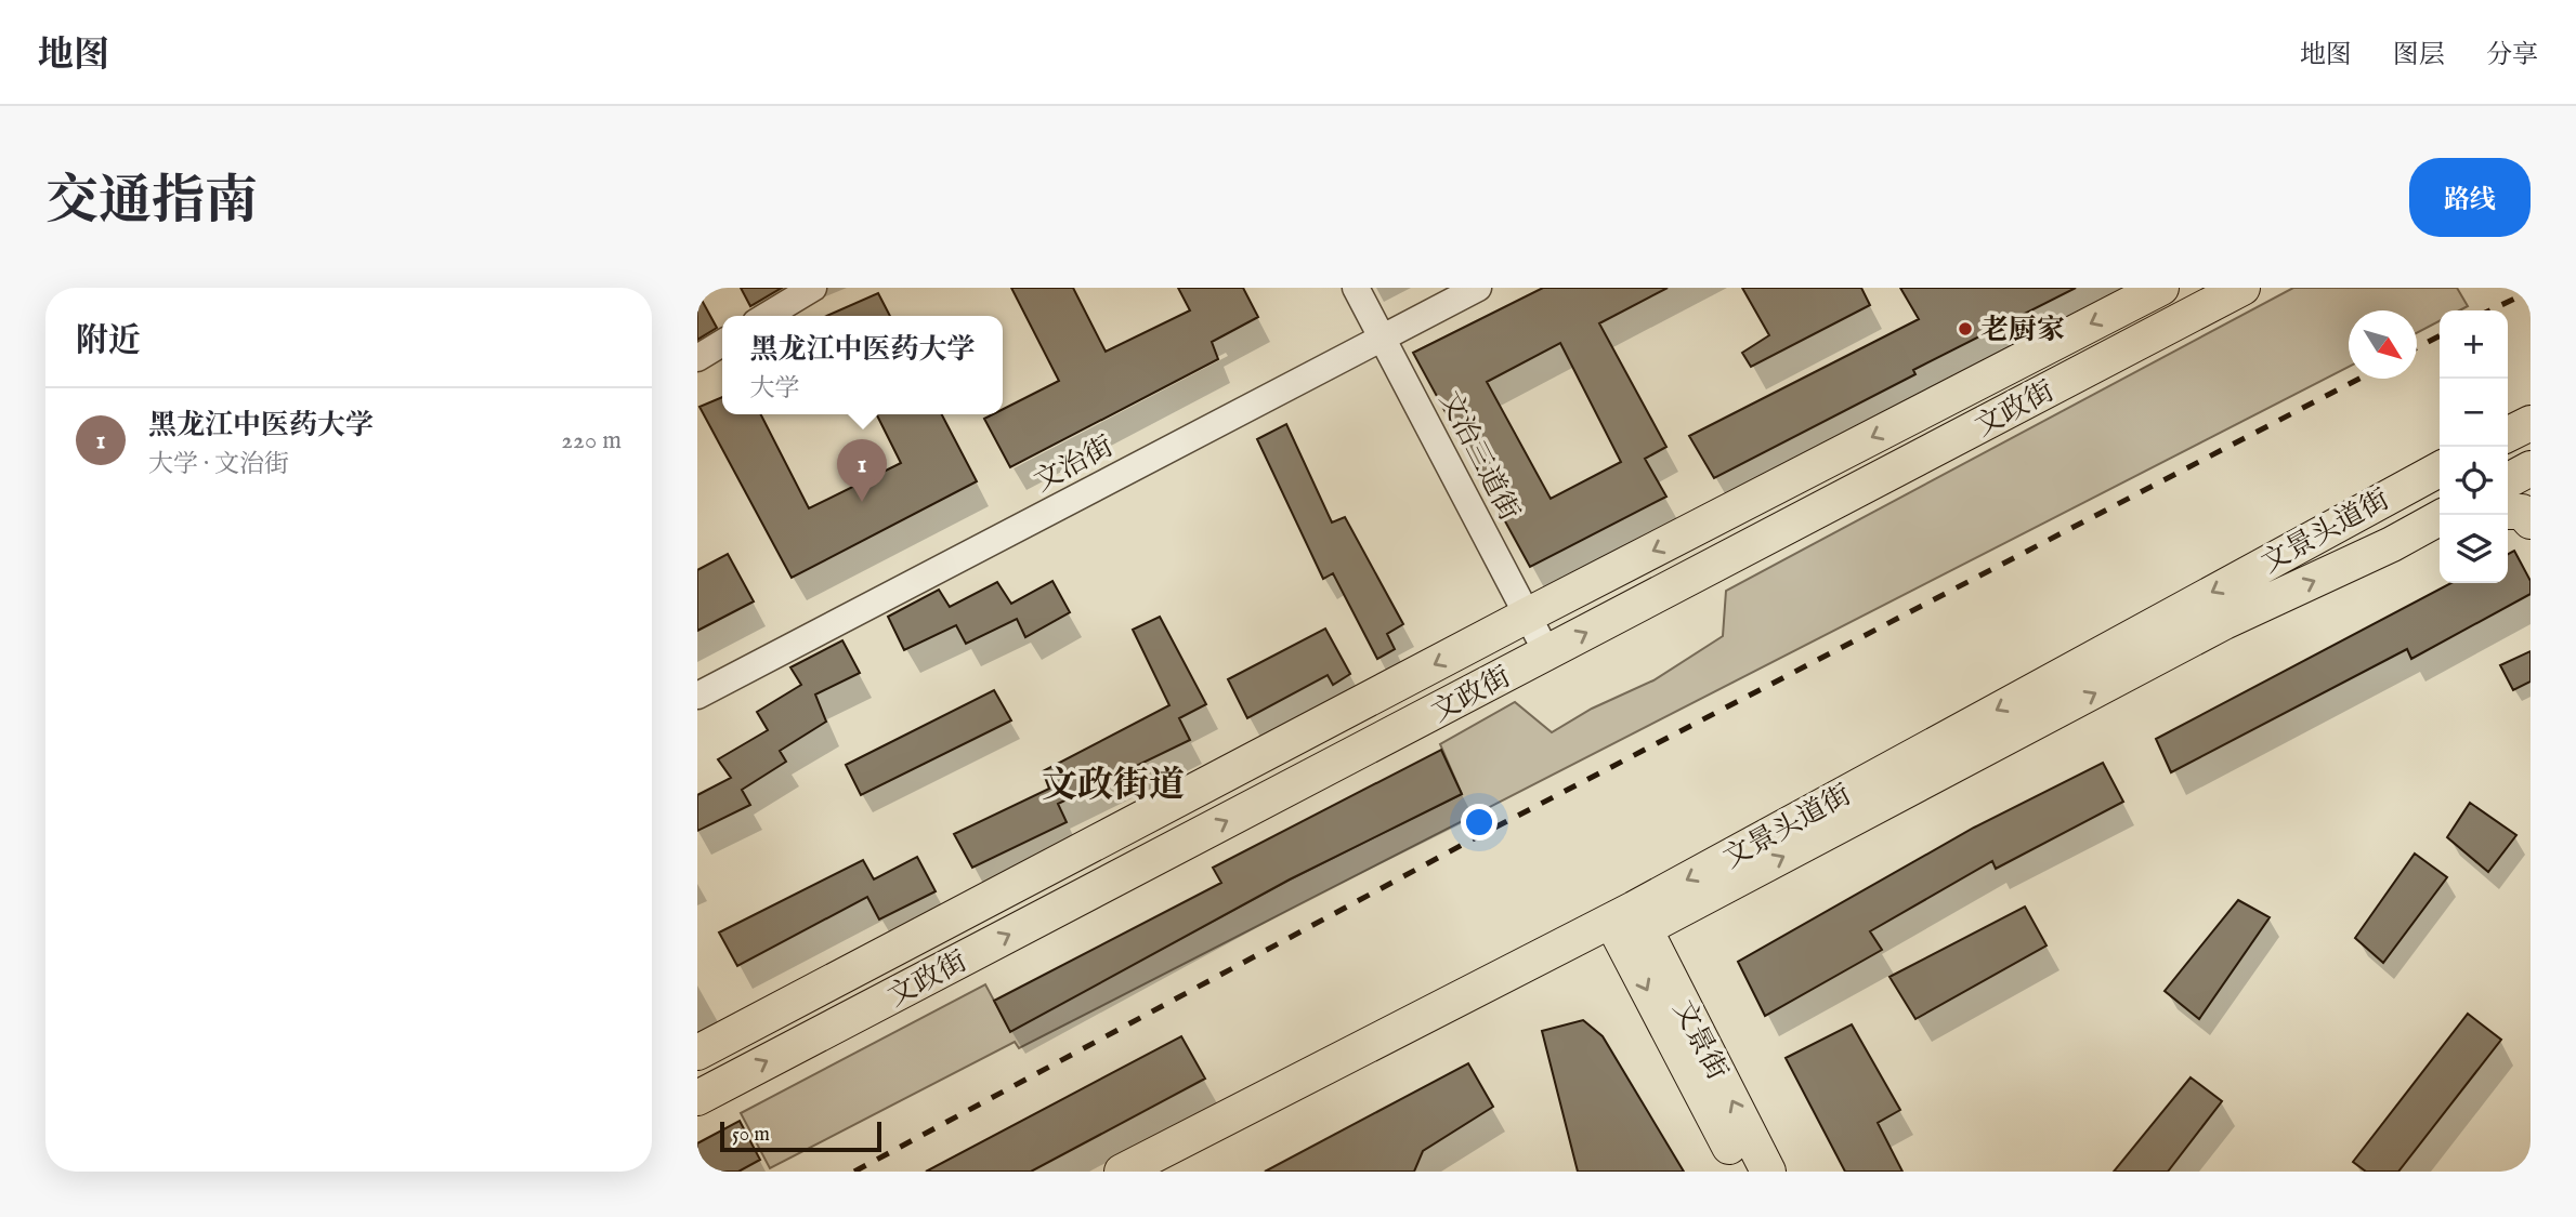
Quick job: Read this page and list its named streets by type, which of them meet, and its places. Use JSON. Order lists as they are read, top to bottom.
{
  "streets": {
    "main road": ["文政街", "文景头道街", "文景街"],
    "street": ["文治三道街", "文治街"]
  },
  "crossings": [
    ["文政街", "文治三道街"],
    ["文治三道街", "文治街"],
    ["文景头道街", "文景街"]
  ],
  "districts": ["文政街道"],
  "places": ["老厨家"],
  "scale_bar": "50 m",
  "north": "bottom right",
  "page": {
    "header": "地图",
    "nav": ["地图", "图层", "分享"],
    "title": "交通指南",
    "buttons": "路线",
    "heading": "附近",
    "map_buttons": ["+", "−"],
    "popup": ["黑龙江中医药大学", "大学"],
    "list": [
      {
        "mark": "1",
        "name": "黑龙江中医药大学",
        "note": "大学 · 文治街",
        "value": "220 m"
      }
    ],
    "pins": "1",
    "scale": "50 m"
  }
}
